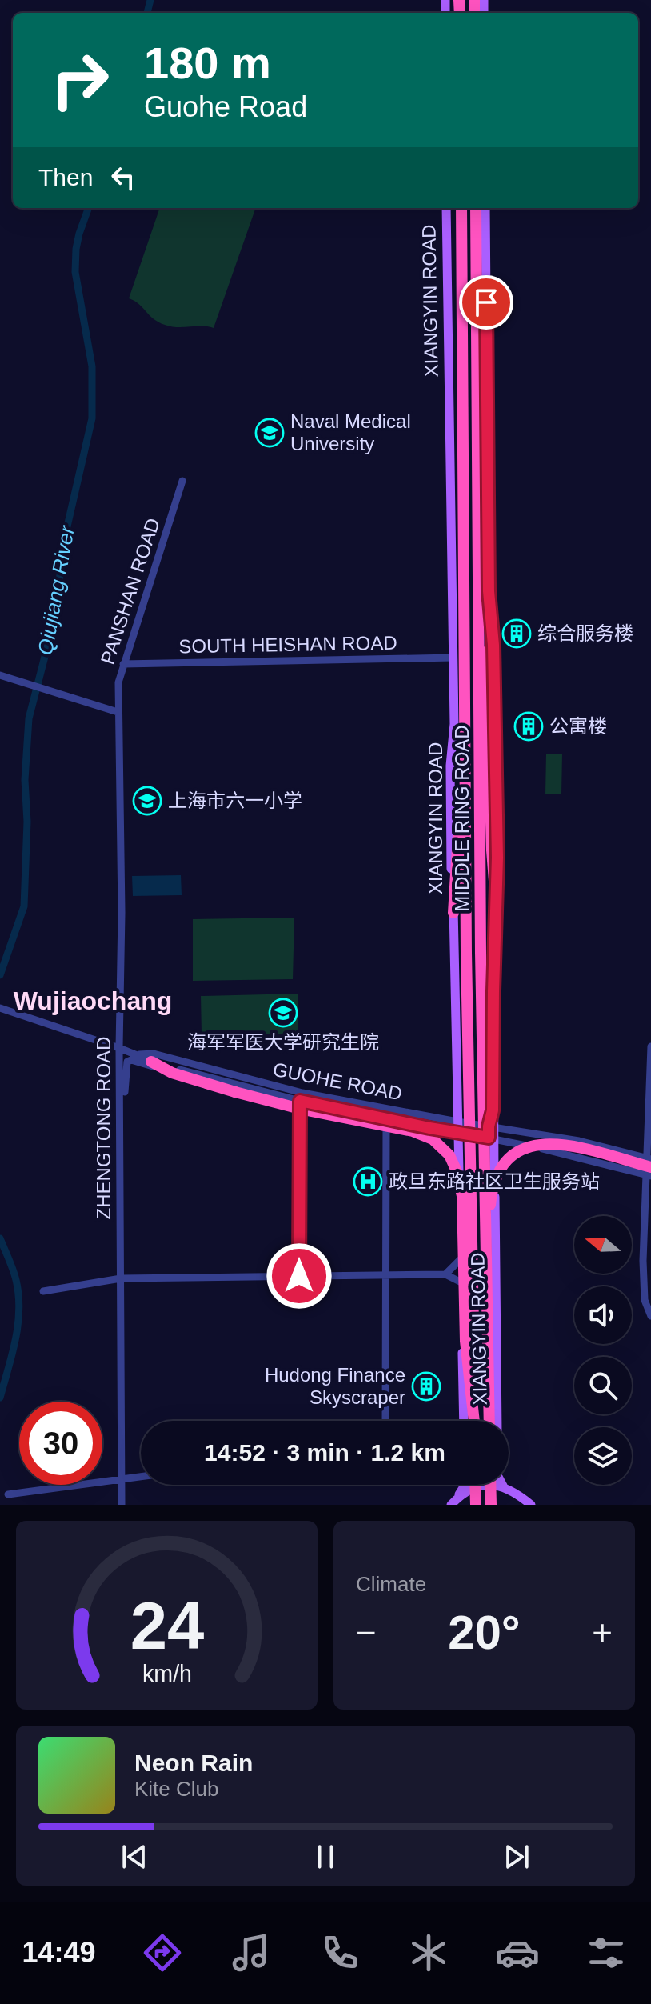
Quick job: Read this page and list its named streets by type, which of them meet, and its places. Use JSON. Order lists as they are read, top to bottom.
{
  "streets": {
    "highway": ["MIDDLE RING ROAD"],
    "main road": ["XIANGYIN ROAD"],
    "street": [
      "PANSHAN ROAD",
      "SOUTH HEISHAN ROAD",
      "GUOHE ROAD",
      "ZHENGTONG ROAD"
    ]
  },
  "crossings": [
    ["XIANGYIN ROAD", "SOUTH HEISHAN ROAD"],
    ["XIANGYIN ROAD", "GUOHE ROAD"],
    ["PANSHAN ROAD", "SOUTH HEISHAN ROAD"],
    ["PANSHAN ROAD", "ZHENGTONG ROAD"],
    ["GUOHE ROAD", "ZHENGTONG ROAD"]
  ],
  "districts": ["Wujiaochang"],
  "water": ["Qiujiang River"],
  "places": {
    "school or university": ["Naval Medical University", "上海市六一小学", "海军军医大学研究生院"],
    "building": ["综合服务楼", "公寓楼", "Hudong Finance Skyscraper"],
    "hospital": ["政旦东路社区卫生服务站"]
  },
  "north": "left",
  "page": {
    "turn": ["180 m", "Guohe Road"],
    "then": "Then",
    "limit": "30",
    "trip": "14:52 · 3 min · 1.2 km",
    "tile": "Climate",
    "heat": ["−", "20°", "+"],
    "song": ["Neon Rain", "Kite Club"],
    "tabs": "14:49",
    "gauge": ["24", "km/h"]
  }
}
